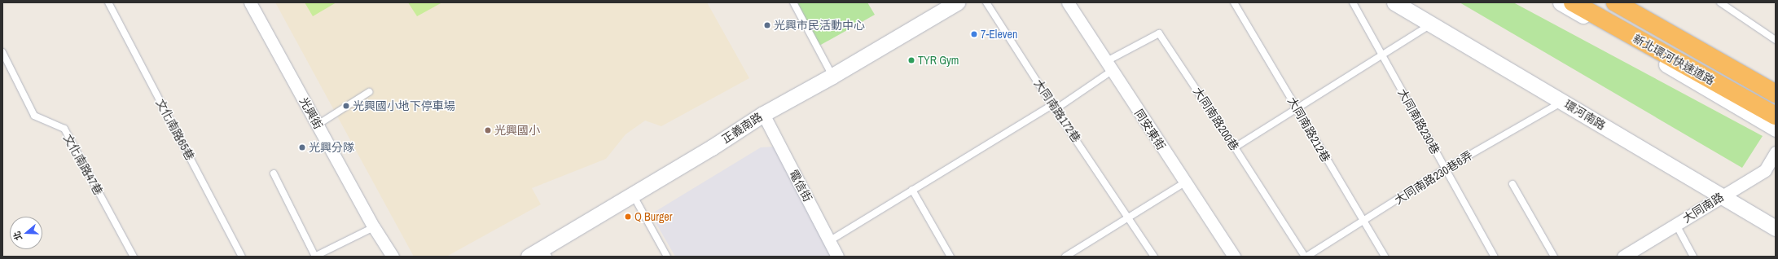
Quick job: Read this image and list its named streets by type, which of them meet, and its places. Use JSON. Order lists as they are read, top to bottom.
{
  "streets": {
    "highway": ["新北環河快速道路"],
    "street": [
      "光興街",
      "環河南路",
      "正義南路",
      "同安東街",
      "電信街",
      "大同南路"
    ],
    "lane": [
      "大同南路172巷",
      "大同南路200巷",
      "大同南路230巷",
      "文化南路65巷",
      "大同南路212巷",
      "文化南路47巷",
      "大同南路230巷6弄"
    ]
  },
  "crossings": [
    ["環河南路", "大同南路230巷6弄"],
    ["環河南路", "大同南路"],
    ["大同南路200巷", "同安東街"],
    ["大同南路200巷", "大同南路230巷6弄"],
    ["大同南路230巷", "大同南路230巷6弄"],
    ["正義南路", "電信街"],
    ["大同南路212巷", "大同南路230巷6弄"]
  ],
  "places": [
    "光興市民活動中心",
    "7-Eleven",
    "TYR Gym",
    "光興國小地下停車場",
    "光興國小",
    "光興分隊",
    "Q Burger"
  ],
  "north": "left"
}
